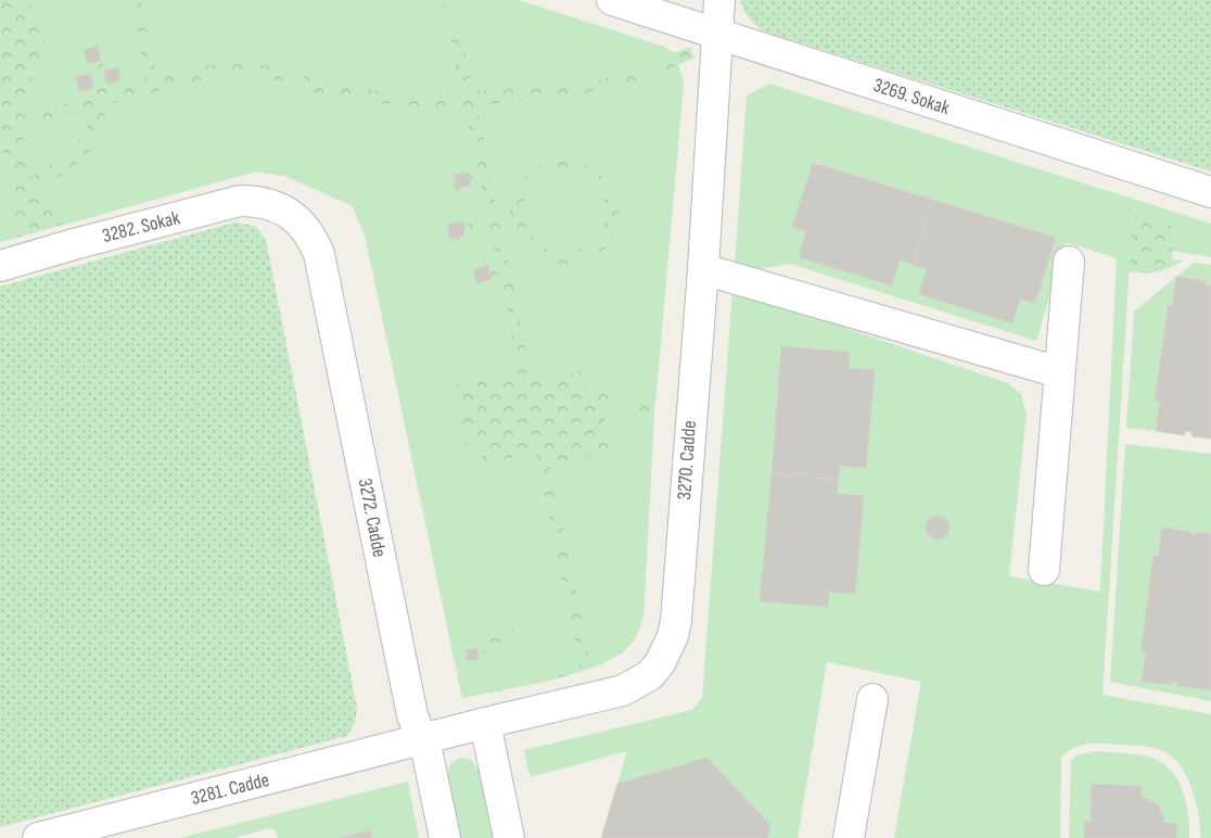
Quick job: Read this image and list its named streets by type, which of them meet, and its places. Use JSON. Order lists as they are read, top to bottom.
{
  "streets": {
    "street": [
      "3269. Sokak",
      "3282. Sokak",
      "3270. Cadde",
      "3272. Cadde",
      "3281. Cadde"
    ]
  },
  "crossings": [
    ["3269. Sokak", "3270. Cadde"],
    ["3282. Sokak", "3272. Cadde"],
    ["3270. Cadde", "3272. Cadde"],
    ["3270. Cadde", "3281. Cadde"],
    ["3272. Cadde", "3281. Cadde"]
  ]
}
